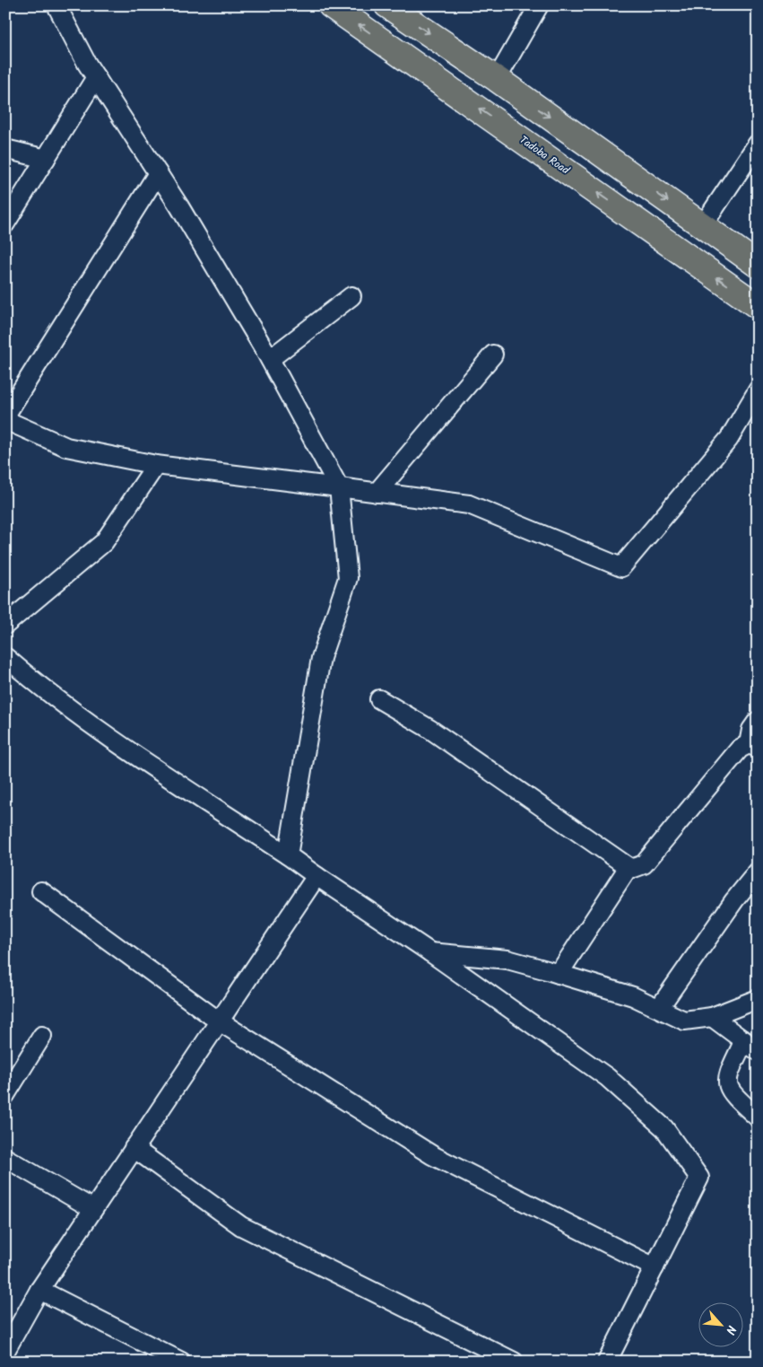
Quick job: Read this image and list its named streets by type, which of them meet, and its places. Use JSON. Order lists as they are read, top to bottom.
{
  "streets": {
    "main road": ["Tadoba Road"]
  },
  "north": "bottom right"
}
